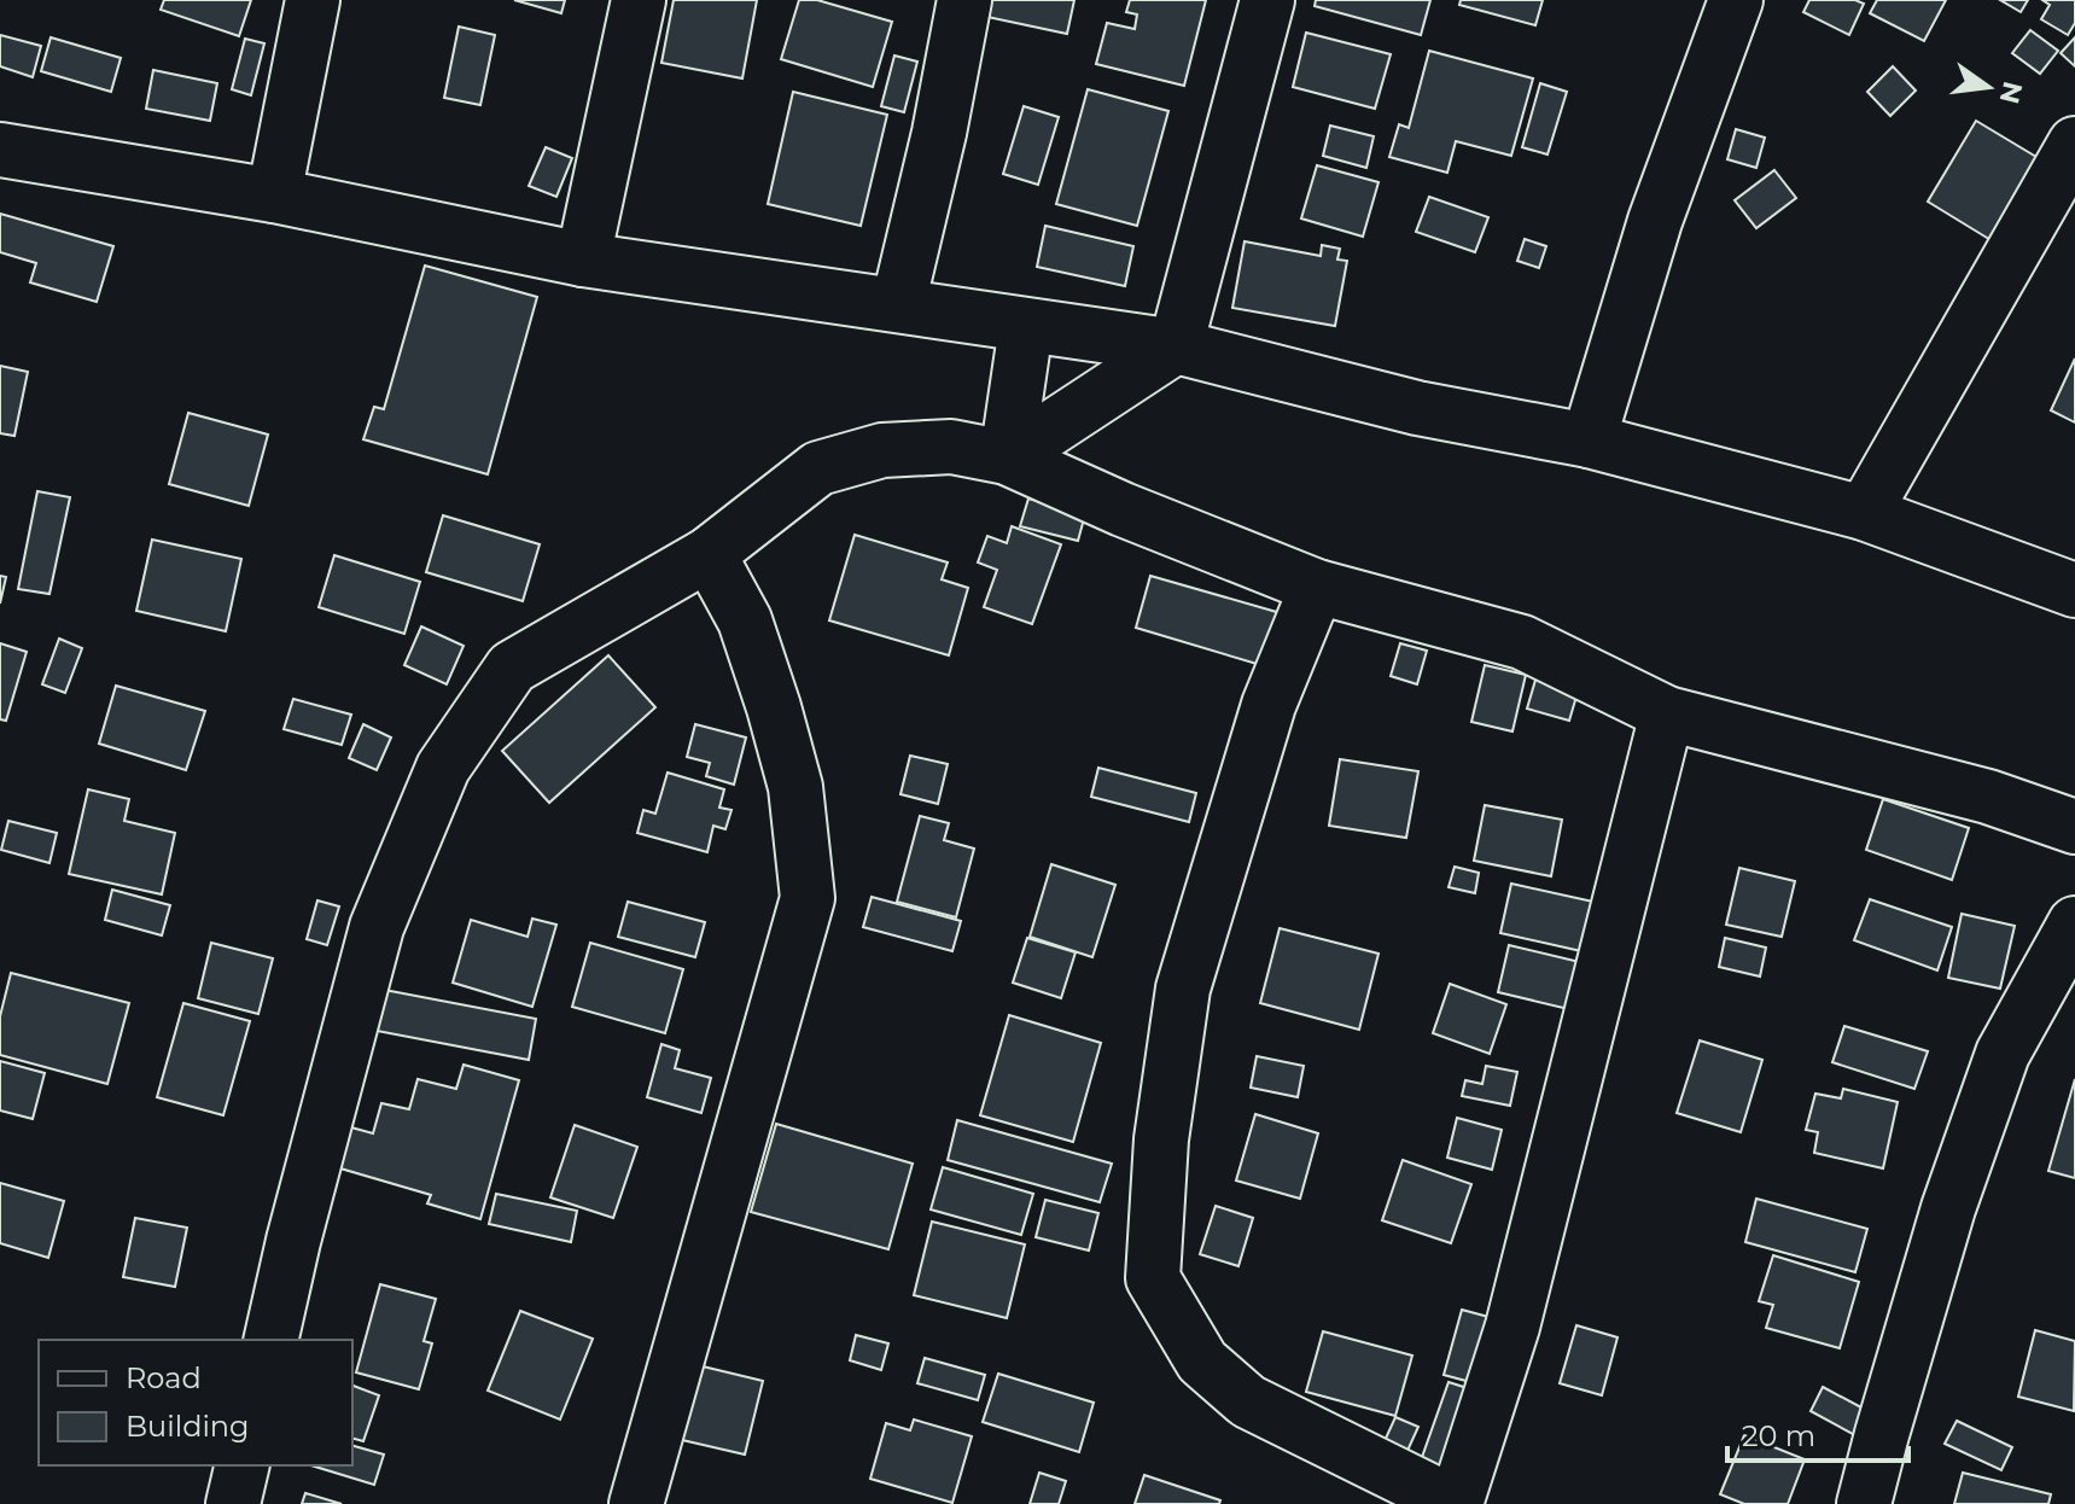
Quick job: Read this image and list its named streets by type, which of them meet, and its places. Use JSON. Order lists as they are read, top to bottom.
{
  "legend": ["Road", "Building"],
  "scale_bar": "20 m",
  "north": "right"
}
